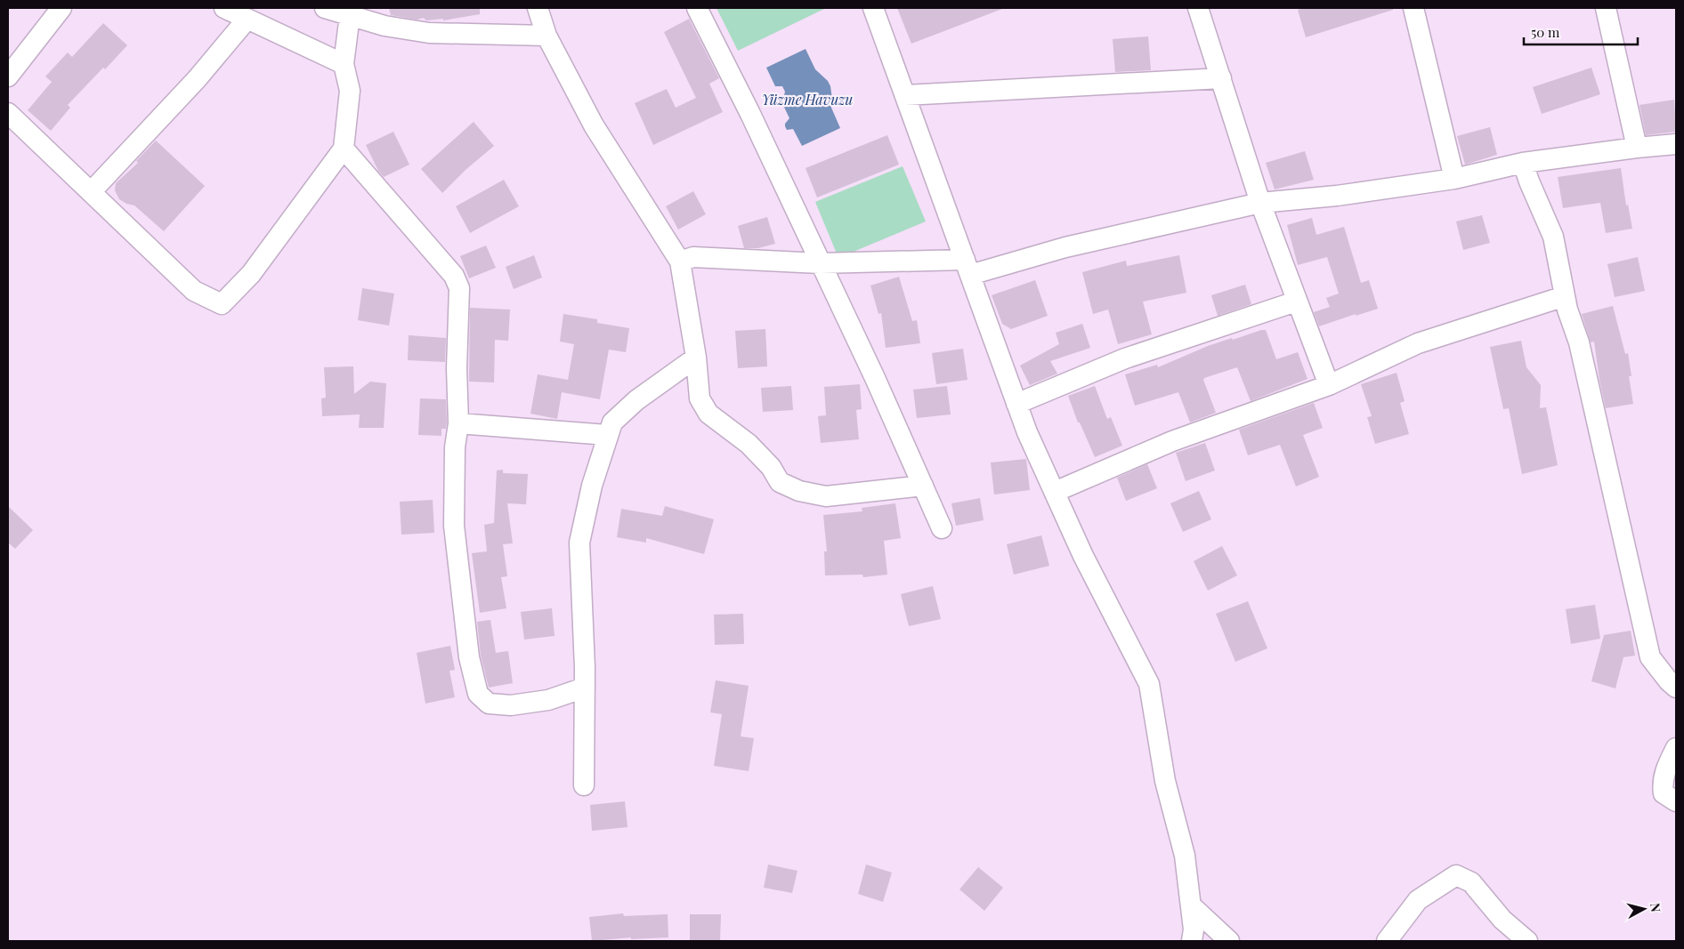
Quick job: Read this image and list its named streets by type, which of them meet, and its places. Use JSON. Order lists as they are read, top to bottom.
{
  "water": ["Yüzme Havuzu"],
  "scale_bar": "50 m",
  "north": "right"
}
